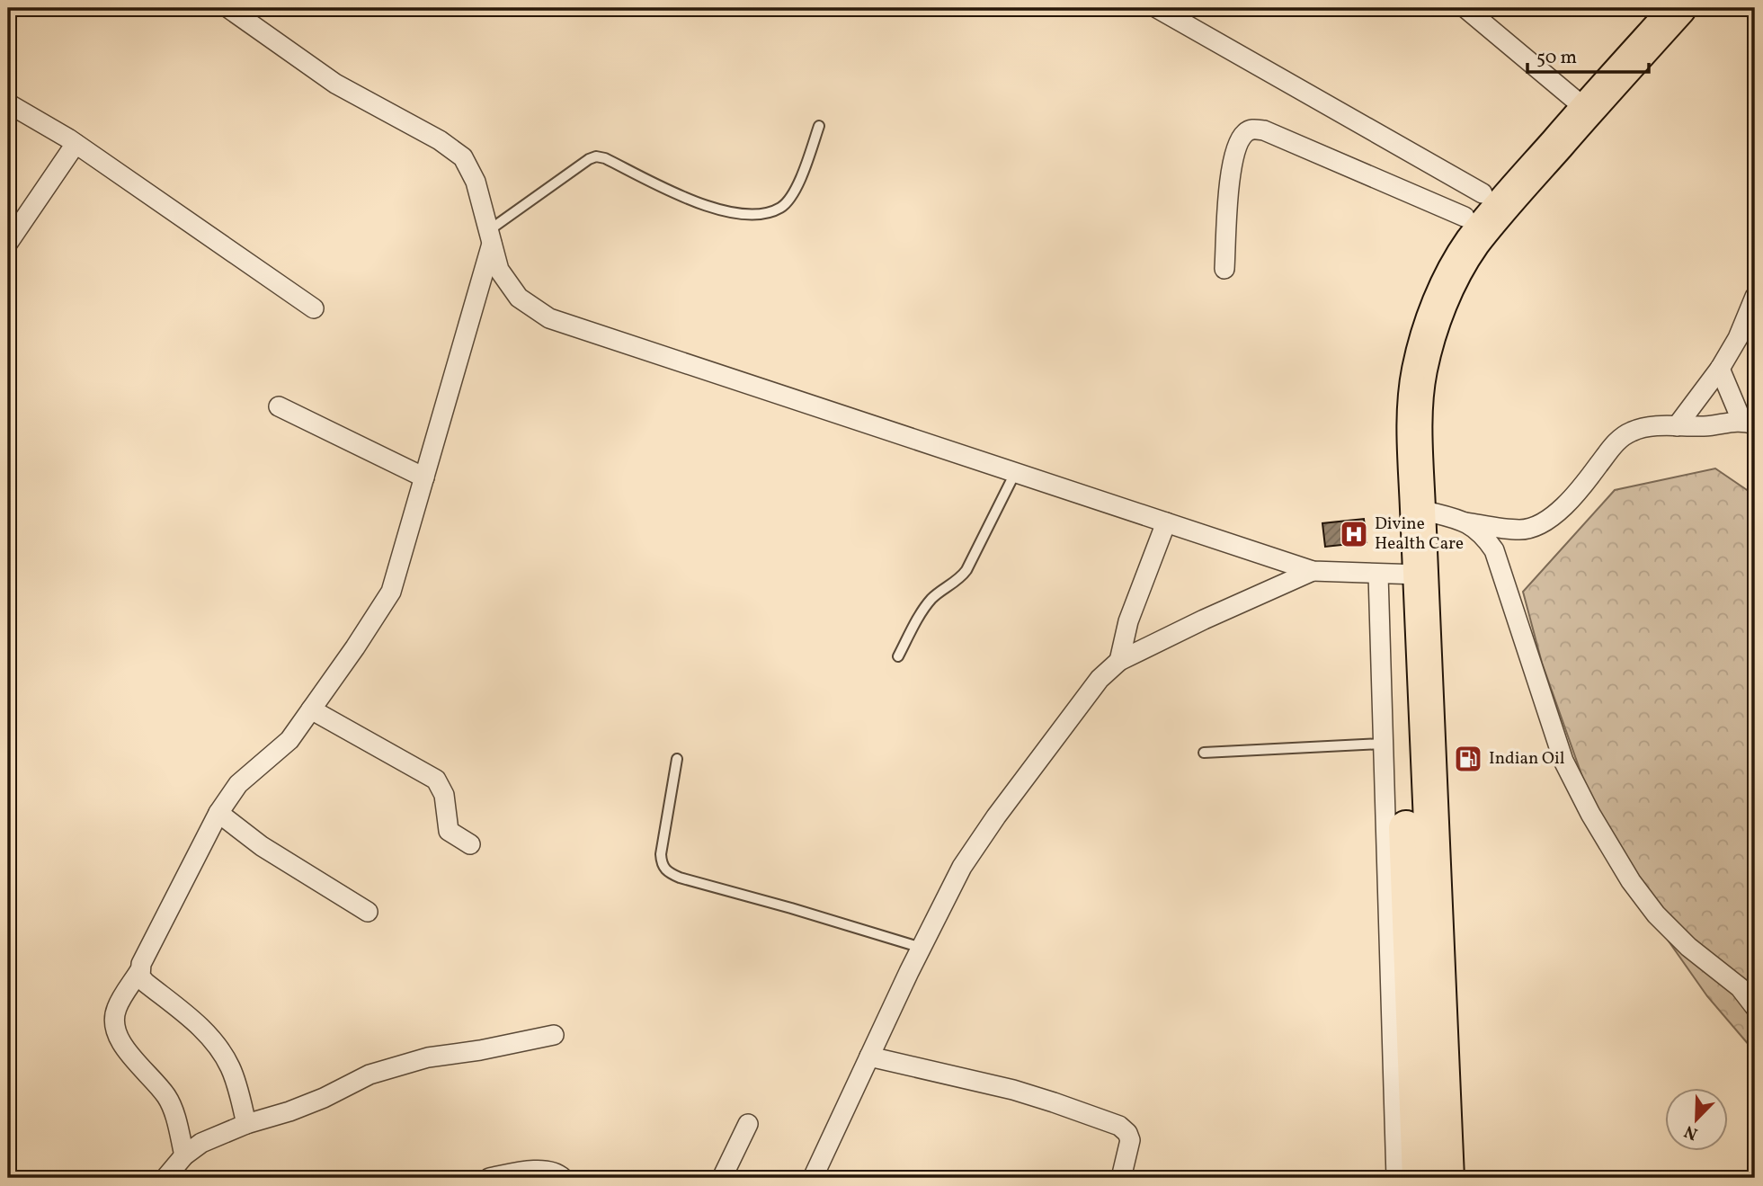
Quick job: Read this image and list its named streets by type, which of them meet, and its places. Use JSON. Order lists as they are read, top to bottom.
{
  "places": {
    "hospital": ["Divine Health Care"],
    "fuel station": ["Indian Oil"]
  },
  "scale_bar": "50 m",
  "north": "bottom left"
}
